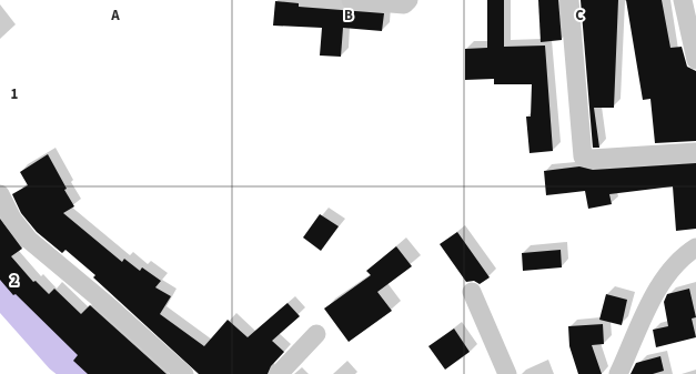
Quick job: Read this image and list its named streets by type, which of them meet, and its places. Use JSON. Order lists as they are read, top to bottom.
{
  "grid": {
    "columns": ["A", "B", "C"],
    "rows": ["1", "2"]
  }
}
